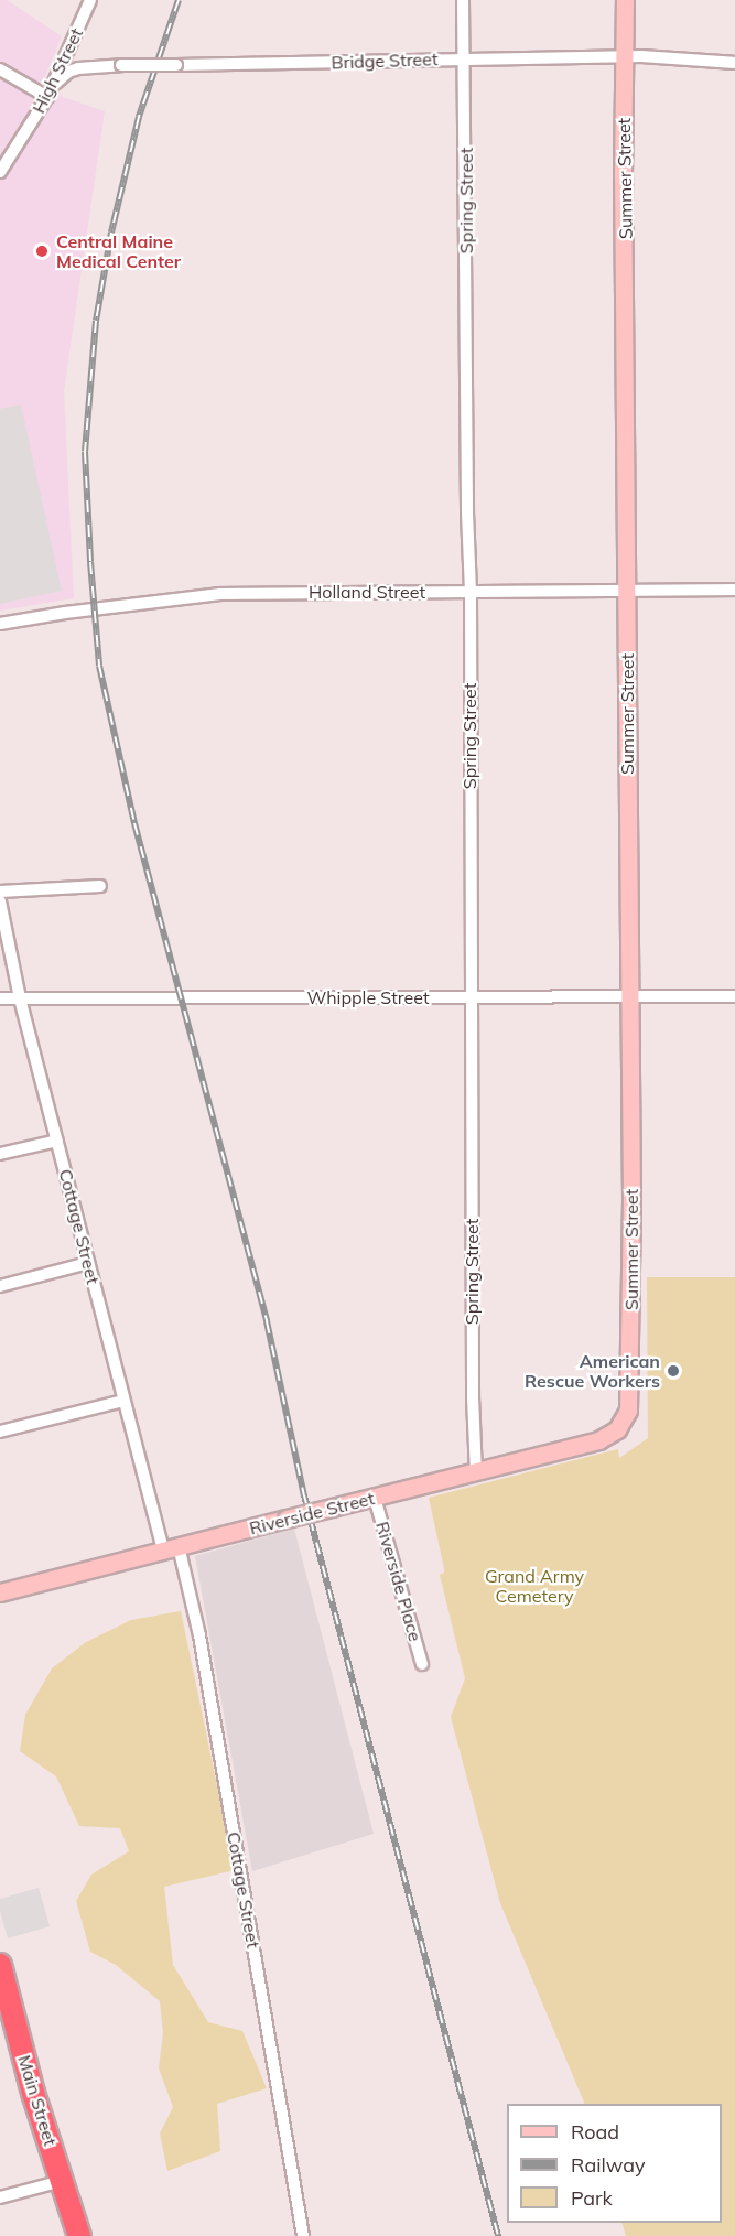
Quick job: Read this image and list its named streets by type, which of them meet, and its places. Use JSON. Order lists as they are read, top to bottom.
{
  "streets": {
    "highway": ["Main Street"],
    "street": [
      "Bridge Street",
      "High Street",
      "Summer Street",
      "Spring Street",
      "Holland Street",
      "Whipple Street",
      "Cottage Street",
      "Riverside Street",
      "Riverside Place"
    ]
  },
  "crossings": [
    ["Bridge Street", "High Street"],
    ["Bridge Street", "Summer Street"],
    ["Bridge Street", "Spring Street"],
    ["Summer Street", "Holland Street"],
    ["Summer Street", "Whipple Street"],
    ["Summer Street", "Riverside Street"],
    ["Spring Street", "Holland Street"],
    ["Spring Street", "Whipple Street"],
    ["Spring Street", "Riverside Street"],
    ["Whipple Street", "Cottage Street"],
    ["Cottage Street", "Riverside Street"],
    ["Riverside Street", "Riverside Place"]
  ],
  "parks": ["Grand Army Cemetery"],
  "places": ["Central Maine Medical Center", "American Rescue Workers"],
  "legend": ["Road", "Railway", "Park"]
}
